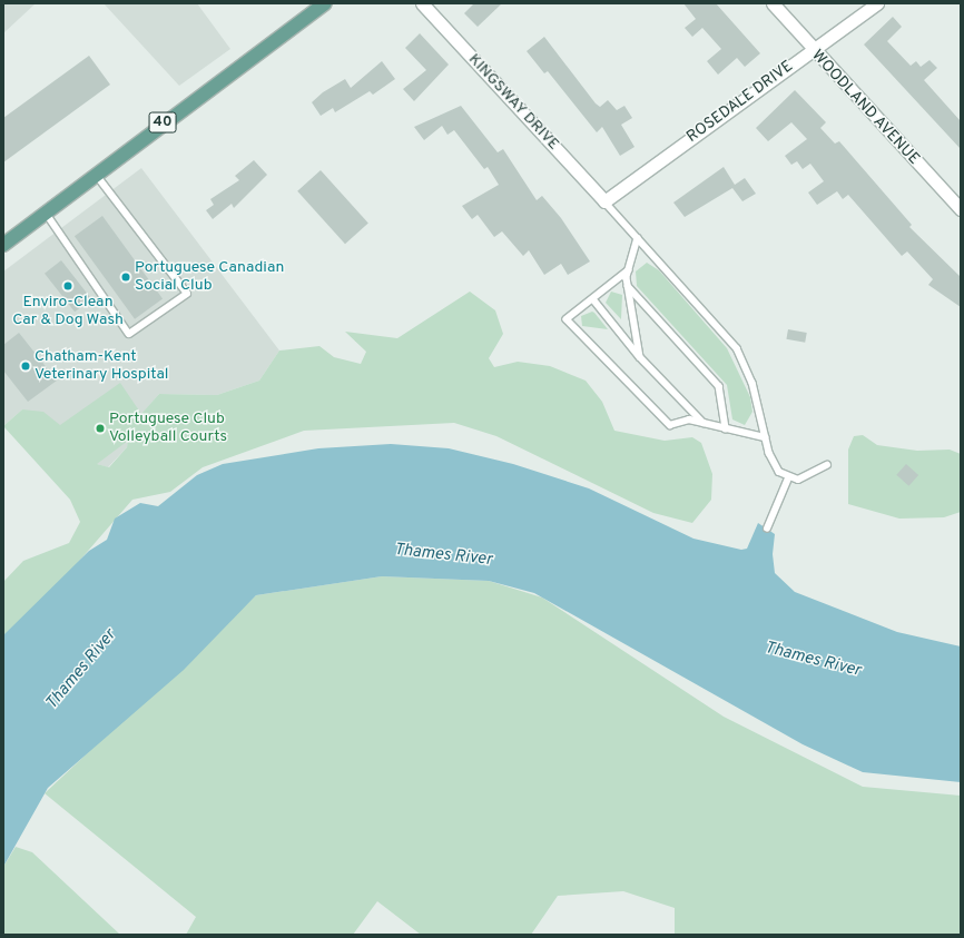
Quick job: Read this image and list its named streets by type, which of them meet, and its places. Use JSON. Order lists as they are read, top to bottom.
{
  "streets": {
    "main road": ["40"],
    "street": ["KINGSWAY DRIVE", "ROSEDALE DRIVE", "WOODLAND AVENUE"]
  },
  "crossings": [
    ["KINGSWAY DRIVE", "ROSEDALE DRIVE"],
    ["ROSEDALE DRIVE", "WOODLAND AVENUE"]
  ],
  "water": ["Thames River"],
  "places": [
    "Portuguese Canadian Social Club",
    "Enviro-Clean Car & Dog Wash",
    "Chatham-Kent Veterinary Hospital",
    "Portuguese Club Volleyball Courts"
  ]
}
